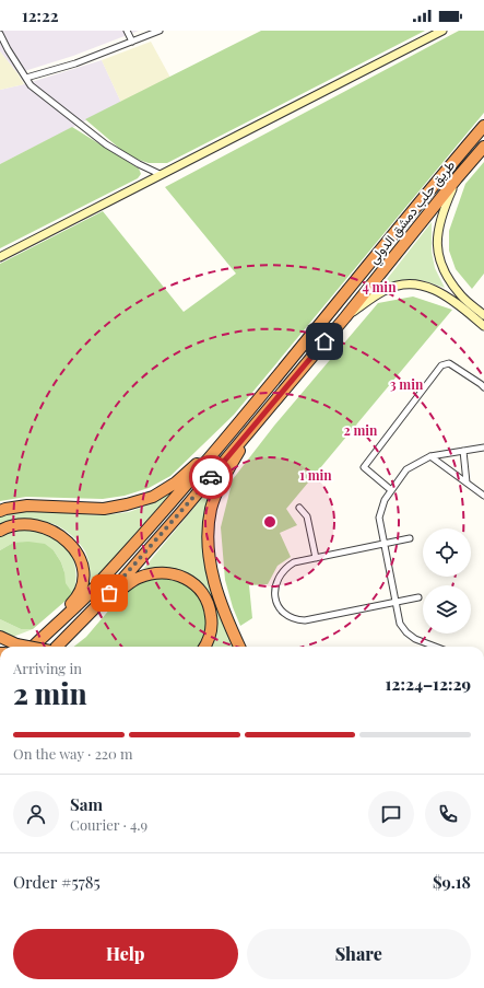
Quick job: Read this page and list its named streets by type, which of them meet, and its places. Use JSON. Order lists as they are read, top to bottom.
{
  "streets": {
    "highway": ["طريق حلب دمشق الدولي"]
  },
  "page": {
    "status": "12:22",
    "heading": ["2 min", "Arriving in", "12:24–12:29"],
    "panel": [
      "Sam",
      "Courier · 4.9",
      "Order #5785",
      "$9.18"
    ],
    "bar": "On the way · 220 m",
    "buttons": ["Help", "Share"]
  },
  "rings": [
    "4 min",
    "3 min",
    "2 min",
    "1 min"
  ]
}
